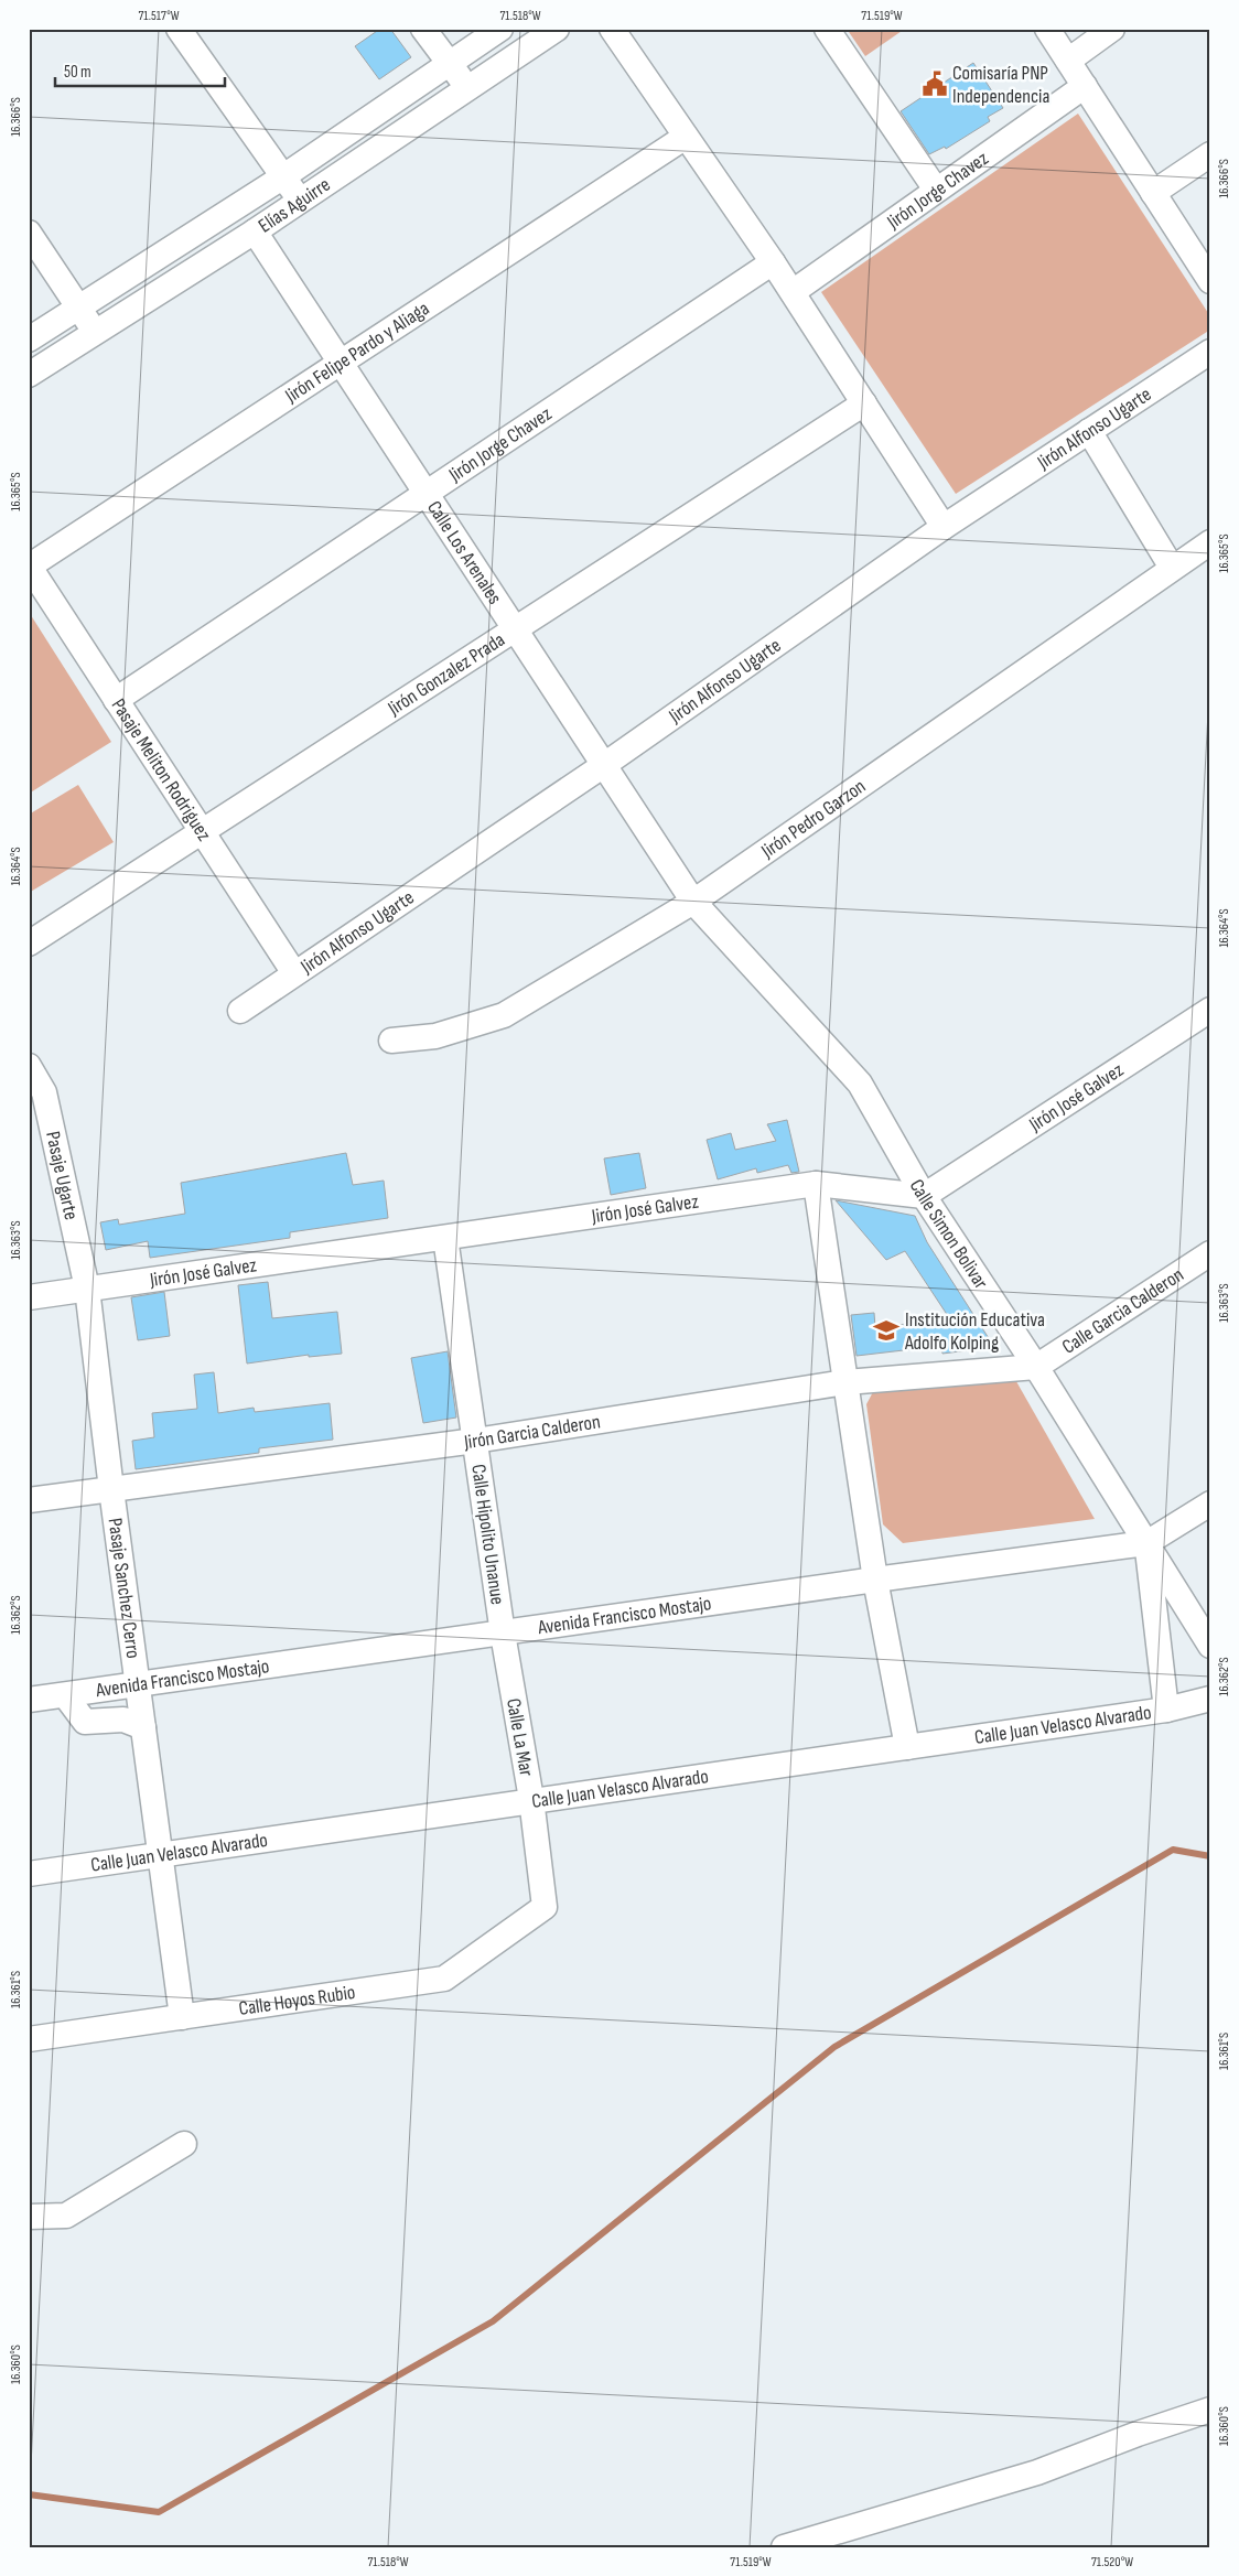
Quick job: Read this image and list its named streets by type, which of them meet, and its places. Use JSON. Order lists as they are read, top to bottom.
{
  "streets": {
    "street": [
      "Jirón Jorge Chavez",
      "Elías Aguirre",
      "Jirón Felipe Pardo y Aliaga",
      "Jirón Alfonso Ugarte",
      "Calle Los Arenales",
      "Jirón Gonzalez Prada",
      "Pasaje Meliton Rodriguez",
      "Jirón Pedro Garzon",
      "Jirón José Galvez",
      "Pasaje Ugarte",
      "Calle Simon Bolivar",
      "Calle Garcia Calderon",
      "Jirón Garcia Calderon",
      "Calle Hipolito Unanue",
      "Pasaje Sanchez Cerro",
      "Avenida Francisco Mostajo",
      "Calle Juan Velasco Alvarado",
      "Calle La Mar",
      "Calle Hoyos Rubio"
    ]
  },
  "crossings": [
    ["Jirón Jorge Chavez", "Calle Los Arenales"],
    ["Jirón Jorge Chavez", "Pasaje Meliton Rodriguez"],
    ["Elías Aguirre", "Calle Los Arenales"],
    ["Jirón Felipe Pardo y Aliaga", "Calle Los Arenales"],
    ["Jirón Felipe Pardo y Aliaga", "Pasaje Meliton Rodriguez"],
    ["Jirón Alfonso Ugarte", "Calle Los Arenales"],
    ["Jirón Alfonso Ugarte", "Pasaje Meliton Rodriguez"],
    ["Calle Los Arenales", "Jirón Gonzalez Prada"],
    ["Calle Los Arenales", "Jirón Pedro Garzon"],
    ["Calle Los Arenales", "Calle Simon Bolivar"],
    ["Jirón Gonzalez Prada", "Pasaje Meliton Rodriguez"],
    ["Jirón Pedro Garzon", "Calle Simon Bolivar"],
    ["Jirón José Galvez", "Pasaje Ugarte"],
    ["Jirón José Galvez", "Calle Simon Bolivar"],
    ["Jirón José Galvez", "Calle Hipolito Unanue"],
    ["Jirón José Galvez", "Pasaje Sanchez Cerro"],
    ["Pasaje Ugarte", "Pasaje Sanchez Cerro"],
    ["Calle Simon Bolivar", "Calle Garcia Calderon"],
    ["Calle Simon Bolivar", "Jirón Garcia Calderon"],
    ["Calle Simon Bolivar", "Avenida Francisco Mostajo"],
    ["Calle Garcia Calderon", "Jirón Garcia Calderon"],
    ["Jirón Garcia Calderon", "Calle Hipolito Unanue"],
    ["Jirón Garcia Calderon", "Pasaje Sanchez Cerro"],
    ["Calle Hipolito Unanue", "Avenida Francisco Mostajo"],
    ["Calle Hipolito Unanue", "Calle La Mar"],
    ["Pasaje Sanchez Cerro", "Avenida Francisco Mostajo"],
    ["Pasaje Sanchez Cerro", "Calle Juan Velasco Alvarado"],
    ["Pasaje Sanchez Cerro", "Calle Hoyos Rubio"],
    ["Avenida Francisco Mostajo", "Calle La Mar"],
    ["Calle Juan Velasco Alvarado", "Calle La Mar"],
    ["Calle La Mar", "Calle Hoyos Rubio"]
  ],
  "places": {
    "public building": ["Comisaría PNP Independencia"],
    "school or university": ["Institución Educativa Adolfo Kolping"]
  },
  "scale_bar": "50 m",
  "coordinates": [
    "71.517°W",
    "71.518°W",
    "71.519°W",
    "16.366°S",
    "16.365°S",
    "16.364°S",
    "16.363°S",
    "16.362°S",
    "16.361°S",
    "16.360°S",
    "71.520°W"
  ]
}
